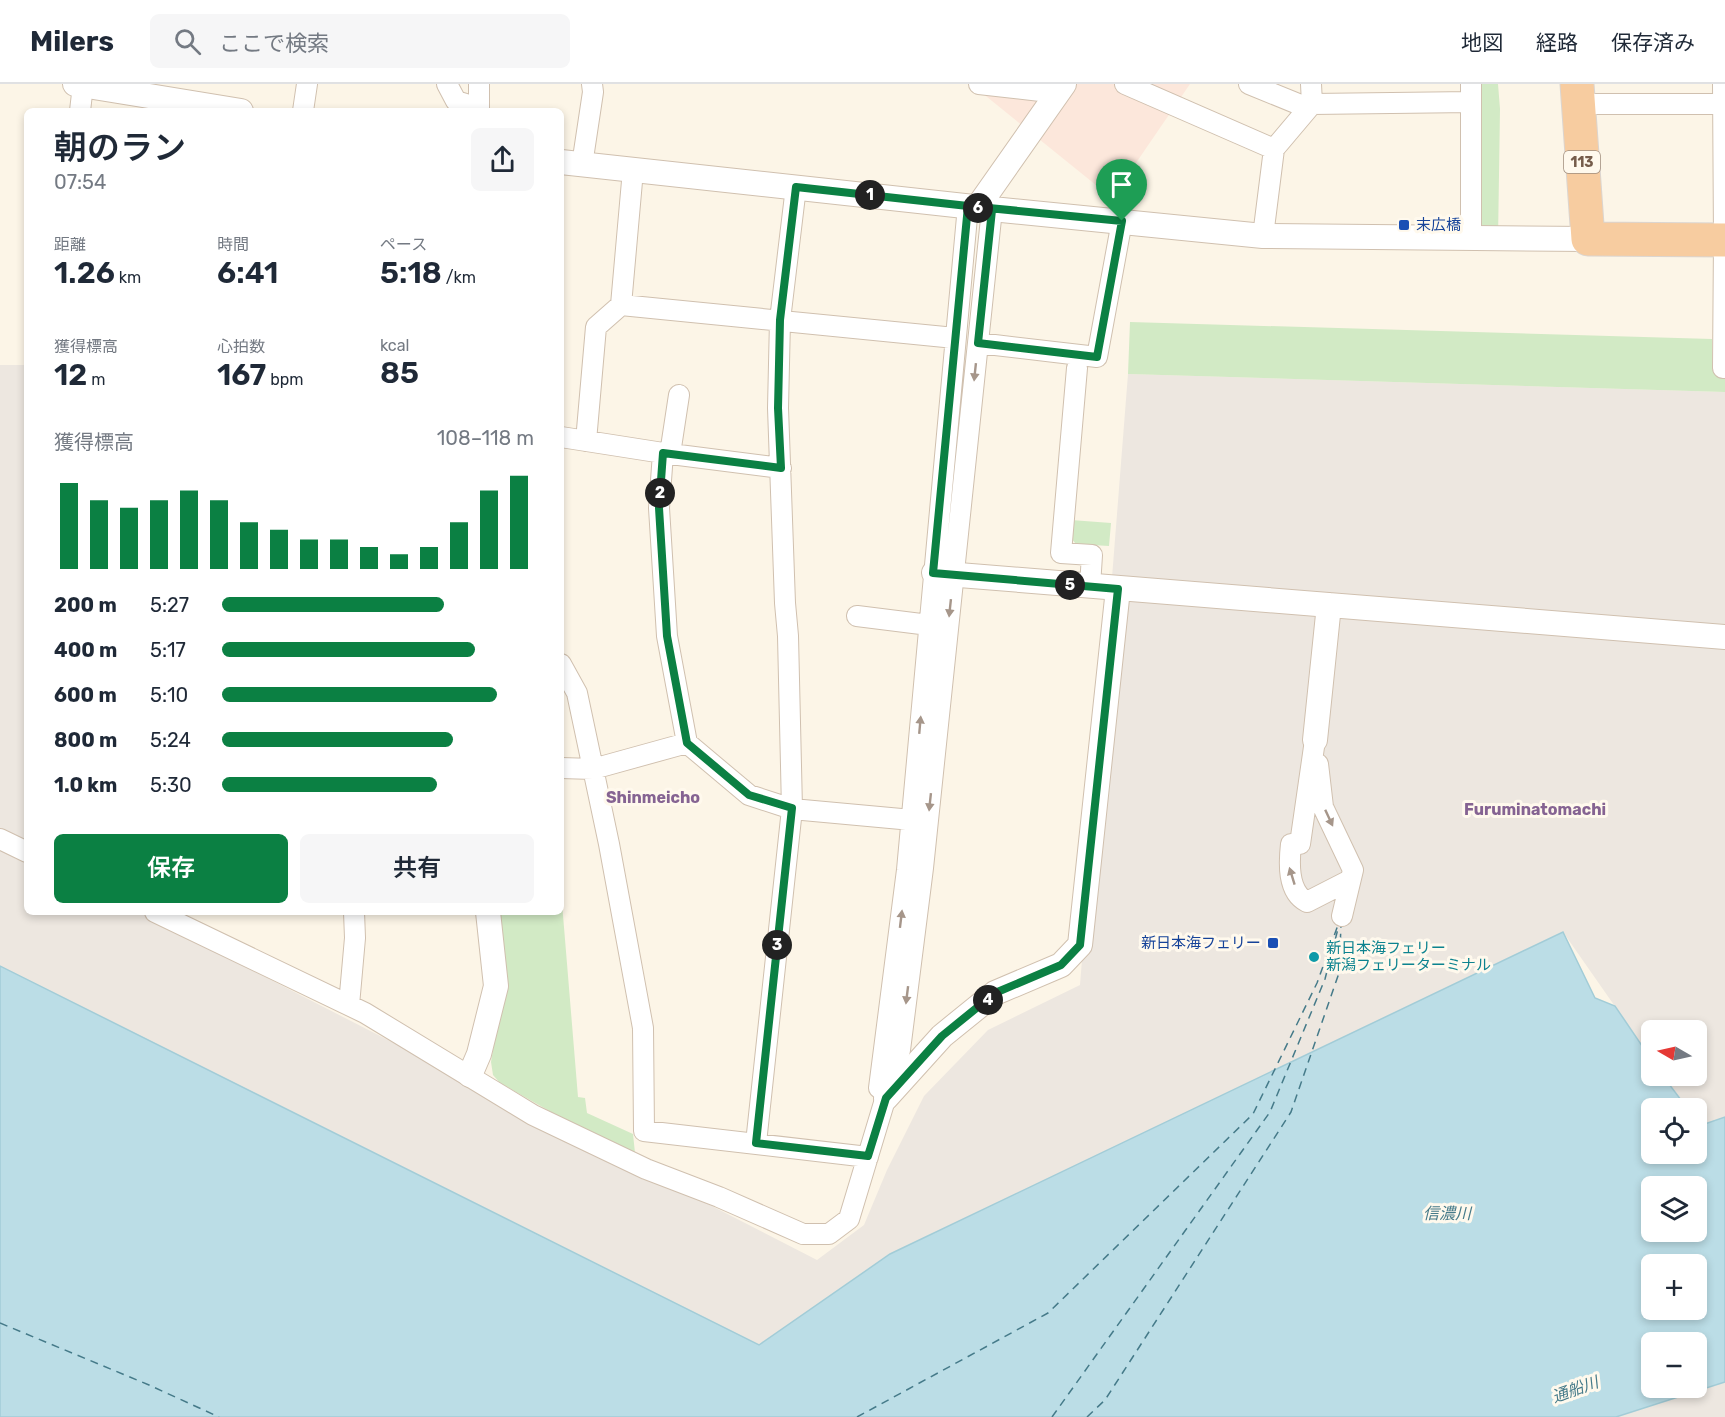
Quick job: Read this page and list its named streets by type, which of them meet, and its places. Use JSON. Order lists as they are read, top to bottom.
{
  "streets": {
    "highway": ["113"]
  },
  "districts": ["Shinmeicho", "Furuminatomachi"],
  "water": ["信濃川", "通船川"],
  "places": {
    "transit": ["末広橋", "新日本海フェリー"],
    "other": ["新日本海フェリー 新潟フェリーターミナル"]
  },
  "north": "left",
  "page": {
    "header": "Milers",
    "search": "ここで検索",
    "nav": ["地図", "経路", "保存済み"],
    "heading": ["朝のラン", "07:54"],
    "pins": [
      "1",
      "6",
      "2",
      "5",
      "3",
      "4"
    ],
    "stats": [
      ["距離", "1.26 km"],
      ["時間", "6:41"],
      ["ペース", "5:18 /km"],
      ["獲得標高", "12 m"],
      ["心拍数", "167 bpm"],
      ["kcal", "85"]
    ],
    "chart": ["獲得標高", "108–118 m"],
    "list": [
      {
        "name": "200 m",
        "note": "5:27"
      },
      {
        "name": "400 m",
        "note": "5:17"
      },
      {
        "name": "600 m",
        "note": "5:10"
      },
      {
        "name": "800 m",
        "note": "5:24"
      },
      {
        "name": "1.0 km",
        "note": "5:30"
      }
    ],
    "buttons": ["保存", "共有"],
    "map_buttons": ["+", "−"]
  }
}
